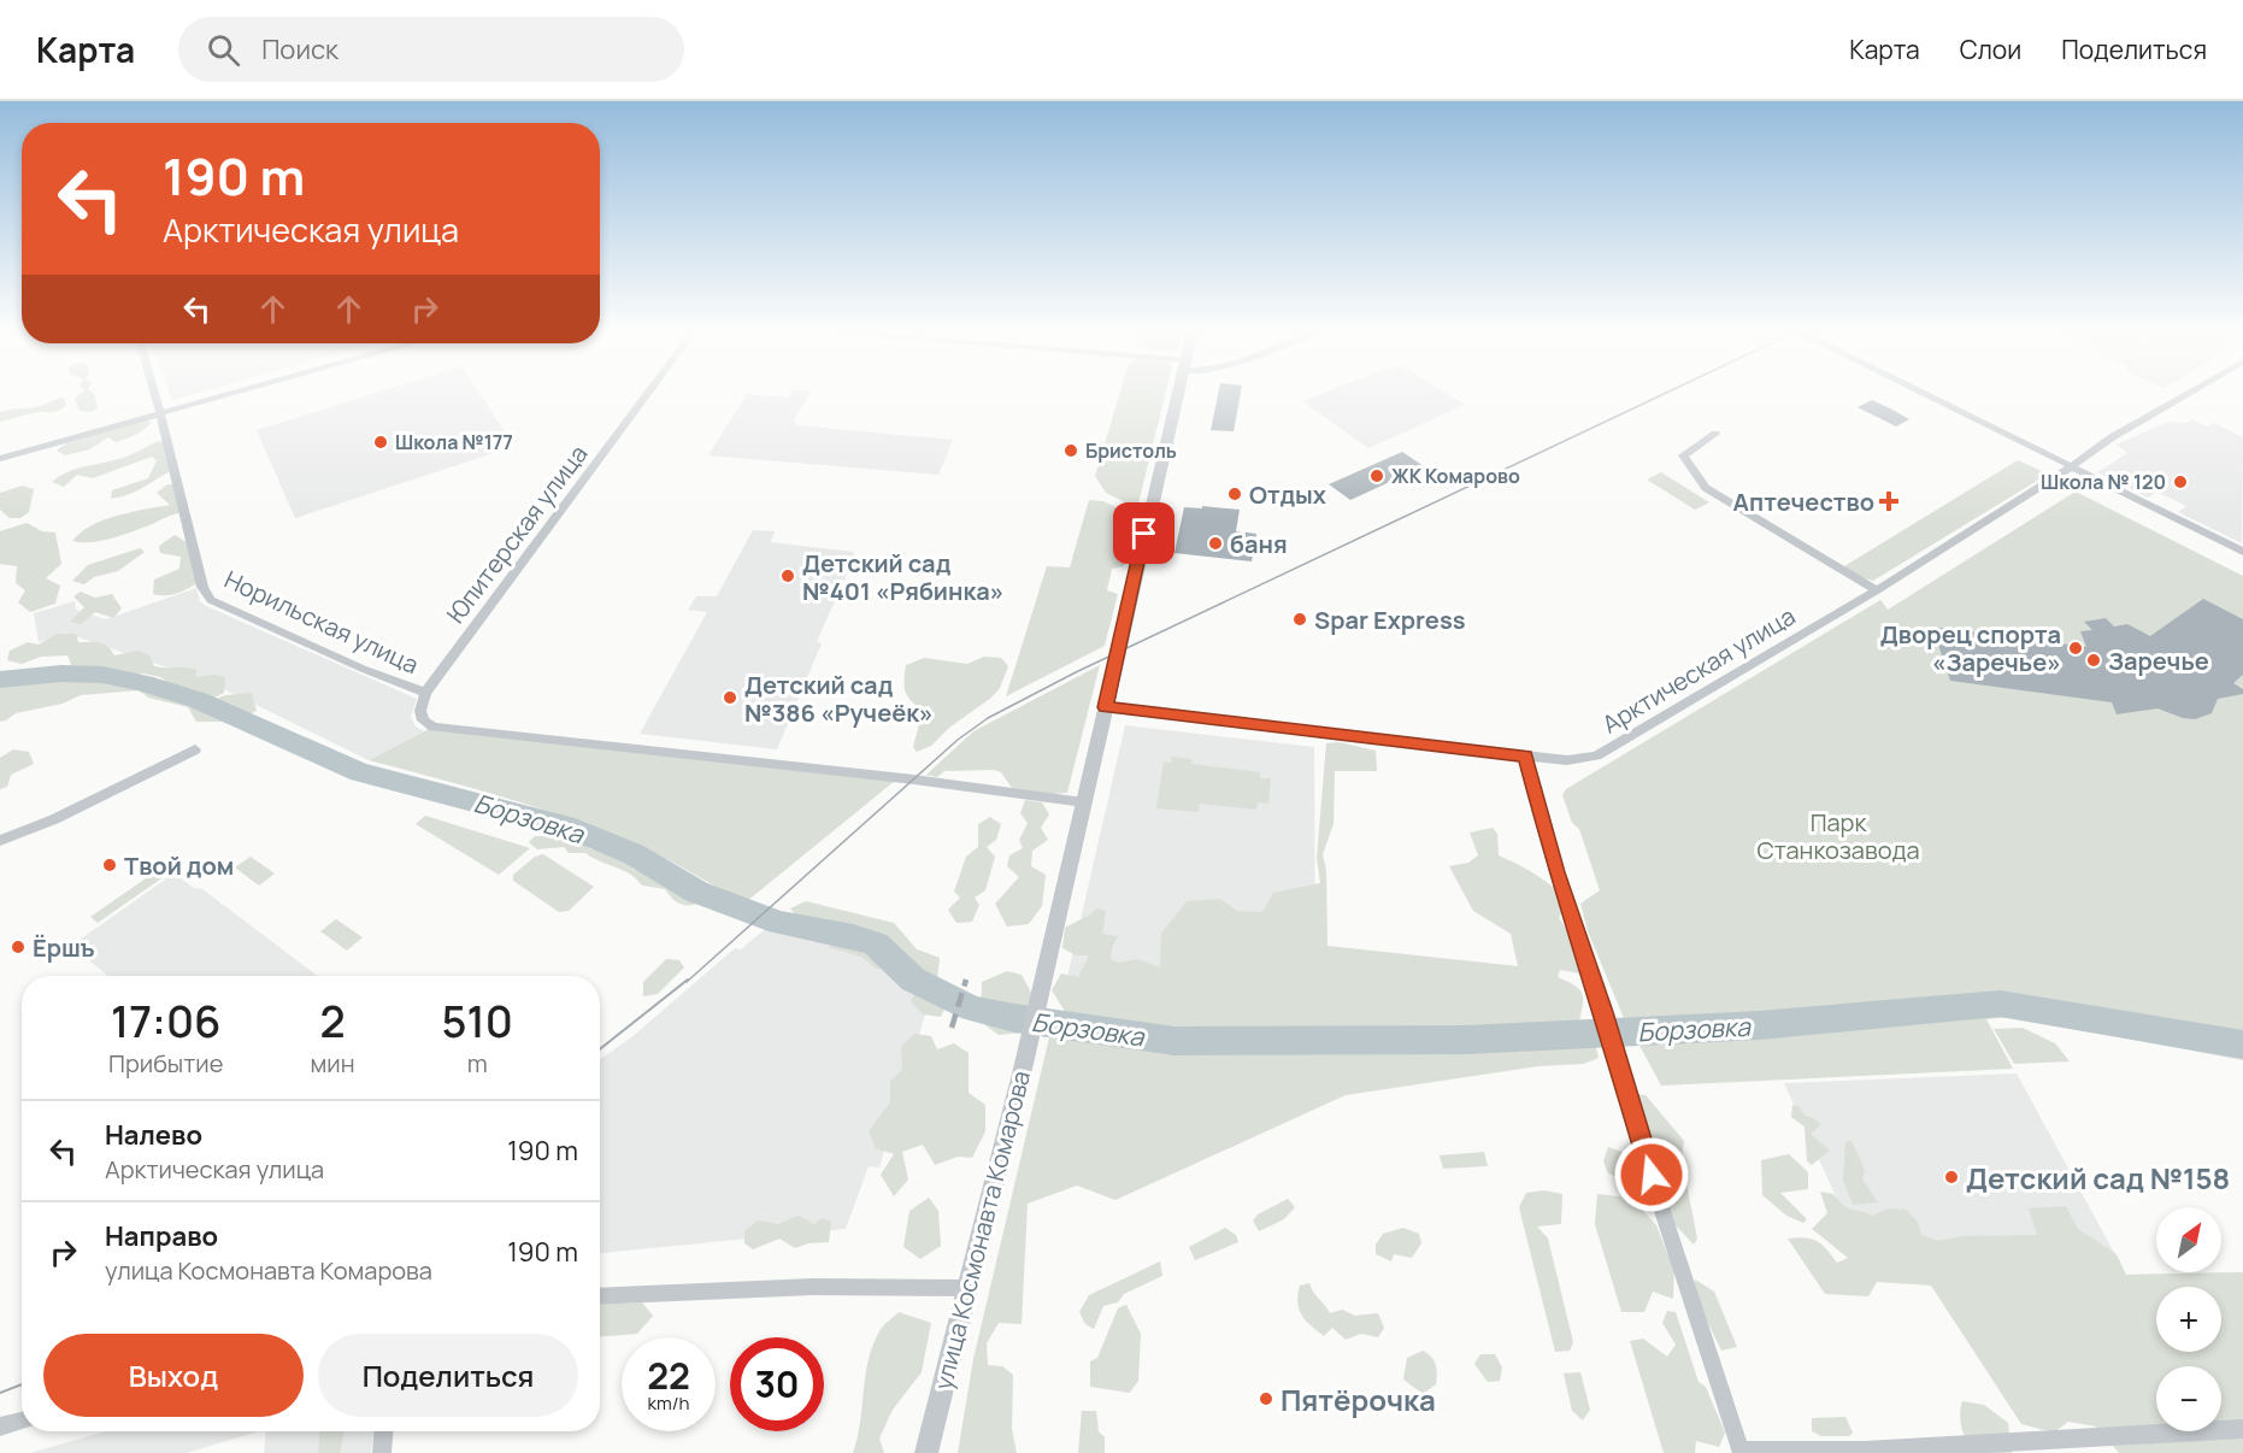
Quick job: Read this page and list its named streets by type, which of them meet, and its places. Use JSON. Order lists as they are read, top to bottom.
{
  "streets": {
    "street": [
      "Юпитерская улица",
      "Норильская улица",
      "Арктическая улица",
      "улица Космонавта Комарова"
    ]
  },
  "crossings": [
    ["Юпитерская улица", "Норильская улица"],
    ["Арктическая улица", "улица Космонавта Комарова"]
  ],
  "water": ["Борзовка"],
  "parks": ["Парк Станкозавода"],
  "places": {
    "other": [
      "Школа №177",
      "Бристоль",
      "ЖК Комарово",
      "Школа № 120",
      "Отдых",
      "баня",
      "Детский сад №401 «Рябинка»",
      "Spar Express",
      "Дворец спорта «Заречье»",
      "Заречье",
      "Детский сад №386 «Ручеёк»",
      "Твой дом",
      "Ёршъ",
      "Детский сад №158",
      "Пятёрочка"
    ],
    "health": ["Аптечество"]
  },
  "north": "top right",
  "page": {
    "header": "Карта",
    "search": "Поиск",
    "nav": ["Карта", "Слои", "Поделиться"],
    "turn": ["190 m", "Арктическая улица"],
    "eta": [
      "17:06",
      "Прибытие",
      "2",
      "мин",
      "510",
      "m"
    ],
    "list": [
      {
        "name": "Налево",
        "note": "Арктическая улица",
        "value": "190 m"
      },
      {
        "name": "Направо",
        "note": "улица Космонавта Комарова",
        "value": "190 m"
      }
    ],
    "map_buttons": ["+", "−"],
    "buttons": ["Выход", "Поделиться"],
    "speed": "22 km/h",
    "limit": "30"
  }
}
